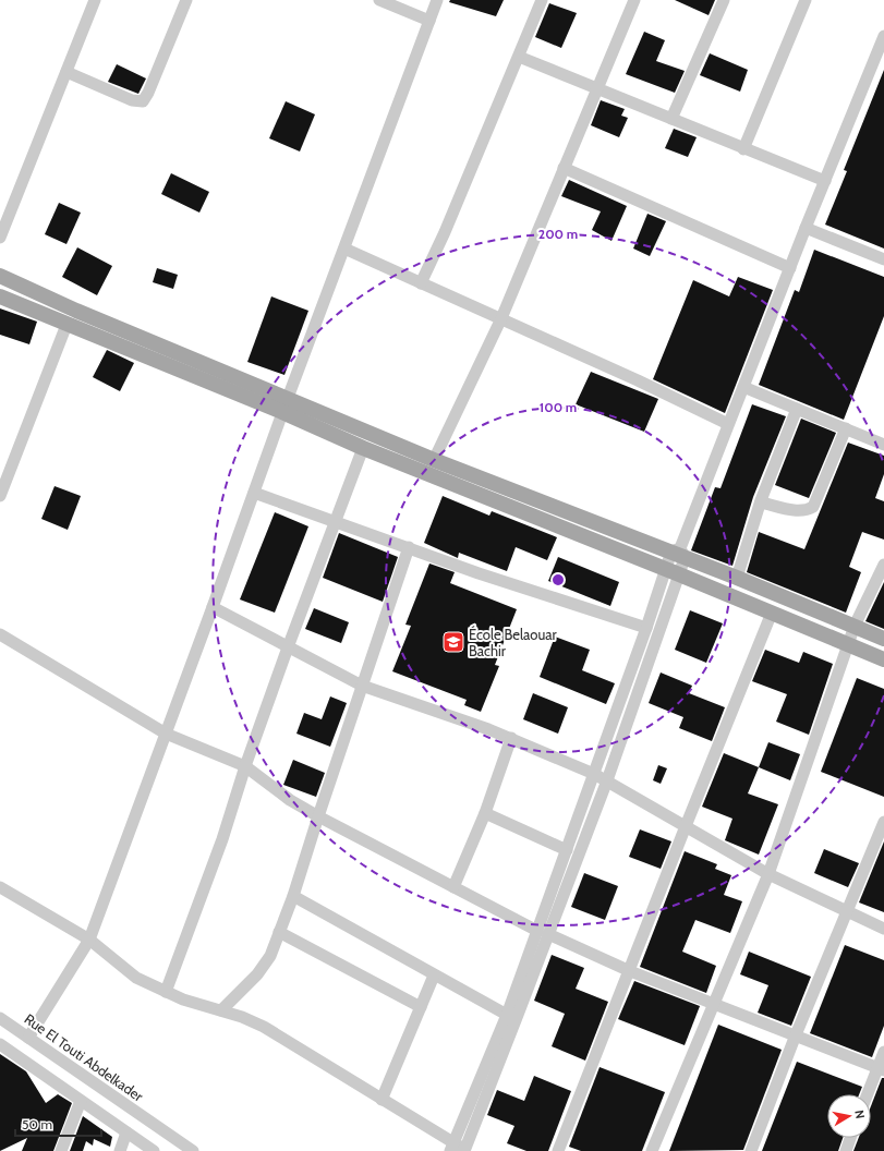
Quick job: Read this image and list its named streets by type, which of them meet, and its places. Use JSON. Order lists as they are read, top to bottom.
{
  "streets": {
    "street": ["Rue El Touti Abdelkader"]
  },
  "places": {
    "school or university": ["École Belaouar Bachir"]
  },
  "scale_bar": "50 m",
  "north": "right",
  "rings": ["200 m", "100 m"]
}
